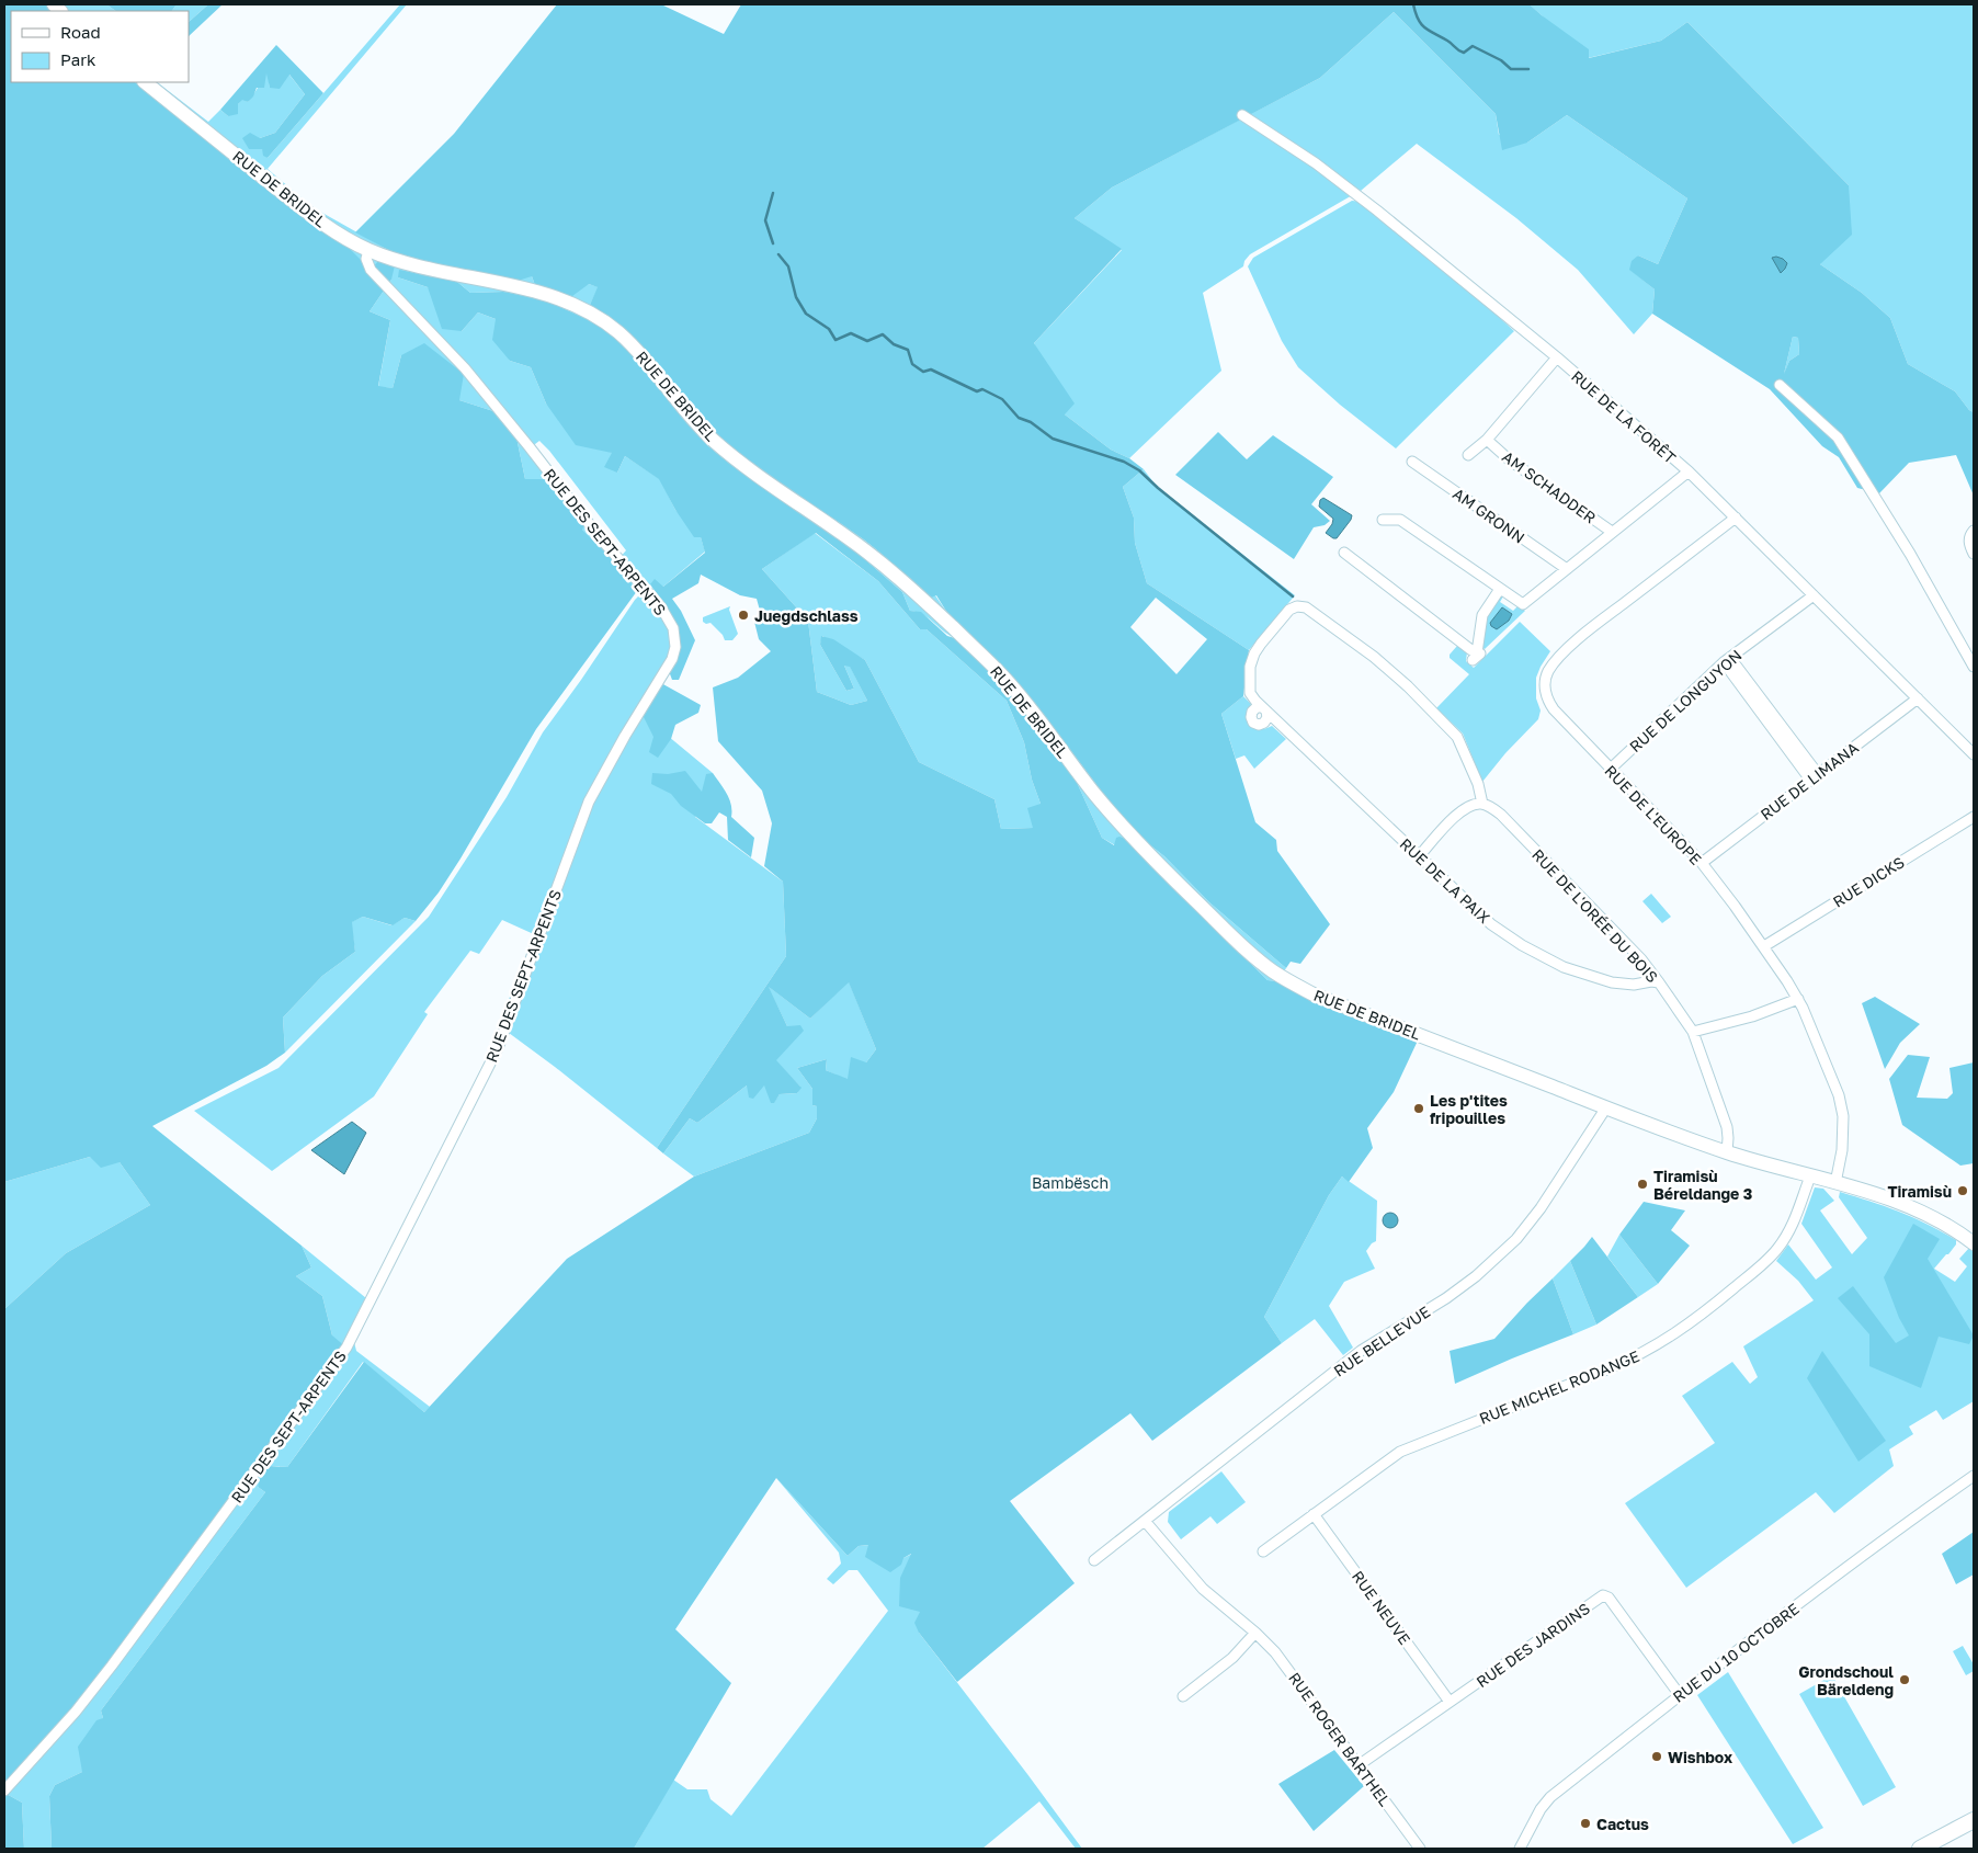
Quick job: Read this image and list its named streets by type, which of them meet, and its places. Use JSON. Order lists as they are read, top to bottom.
{
  "streets": {
    "main road": ["RUE DE BRIDEL"],
    "street": [
      "RUE DE LA FORÊT",
      "AM SCHADDER",
      "AM GRONN",
      "RUE DES SEPT-ARPENTS",
      "RUE DE LONGUYON",
      "RUE DE LIMANA",
      "RUE DE L'EUROPE",
      "RUE DE LA PAIX",
      "RUE DICKS",
      "RUE DE L'ORÉE DU BOIS",
      "RUE BELLEVUE",
      "RUE MICHEL RODANGE",
      "RUE NEUVE",
      "RUE DES JARDINS",
      "RUE DU 10 OCTOBRE",
      "RUE ROGER BARTHEL"
    ]
  },
  "crossings": [
    ["RUE DE BRIDEL", "RUE DES SEPT-ARPENTS"],
    ["RUE DE BRIDEL", "RUE DE L'EUROPE"],
    ["RUE DE BRIDEL", "RUE DE L'ORÉE DU BOIS"],
    ["RUE DE BRIDEL", "RUE BELLEVUE"],
    ["RUE DE BRIDEL", "RUE MICHEL RODANGE"],
    ["RUE DE LA FORÊT", "RUE DE LONGUYON"],
    ["RUE DE LA FORÊT", "RUE DE LIMANA"],
    ["RUE DE LA FORÊT", "RUE DE L'EUROPE"],
    ["RUE DE LONGUYON", "RUE DE L'EUROPE"],
    ["RUE DE LIMANA", "RUE DE L'EUROPE"],
    ["RUE DE L'EUROPE", "RUE DICKS"],
    ["RUE DE LA PAIX", "RUE DE L'ORÉE DU BOIS"],
    ["RUE BELLEVUE", "RUE ROGER BARTHEL"],
    ["RUE MICHEL RODANGE", "RUE NEUVE"],
    ["RUE NEUVE", "RUE DES JARDINS"],
    ["RUE DES JARDINS", "RUE DU 10 OCTOBRE"],
    ["RUE DES JARDINS", "RUE ROGER BARTHEL"]
  ],
  "parks": ["Bambësch"],
  "places": [
    "Juegdschlass",
    "Les p'tites fripouilles",
    "Tiramisù Béreldange 3",
    "Tiramisù",
    "Grondschoul Bäreldeng",
    "Wishbox",
    "Cactus"
  ],
  "legend": ["Road", "Park"]
}
